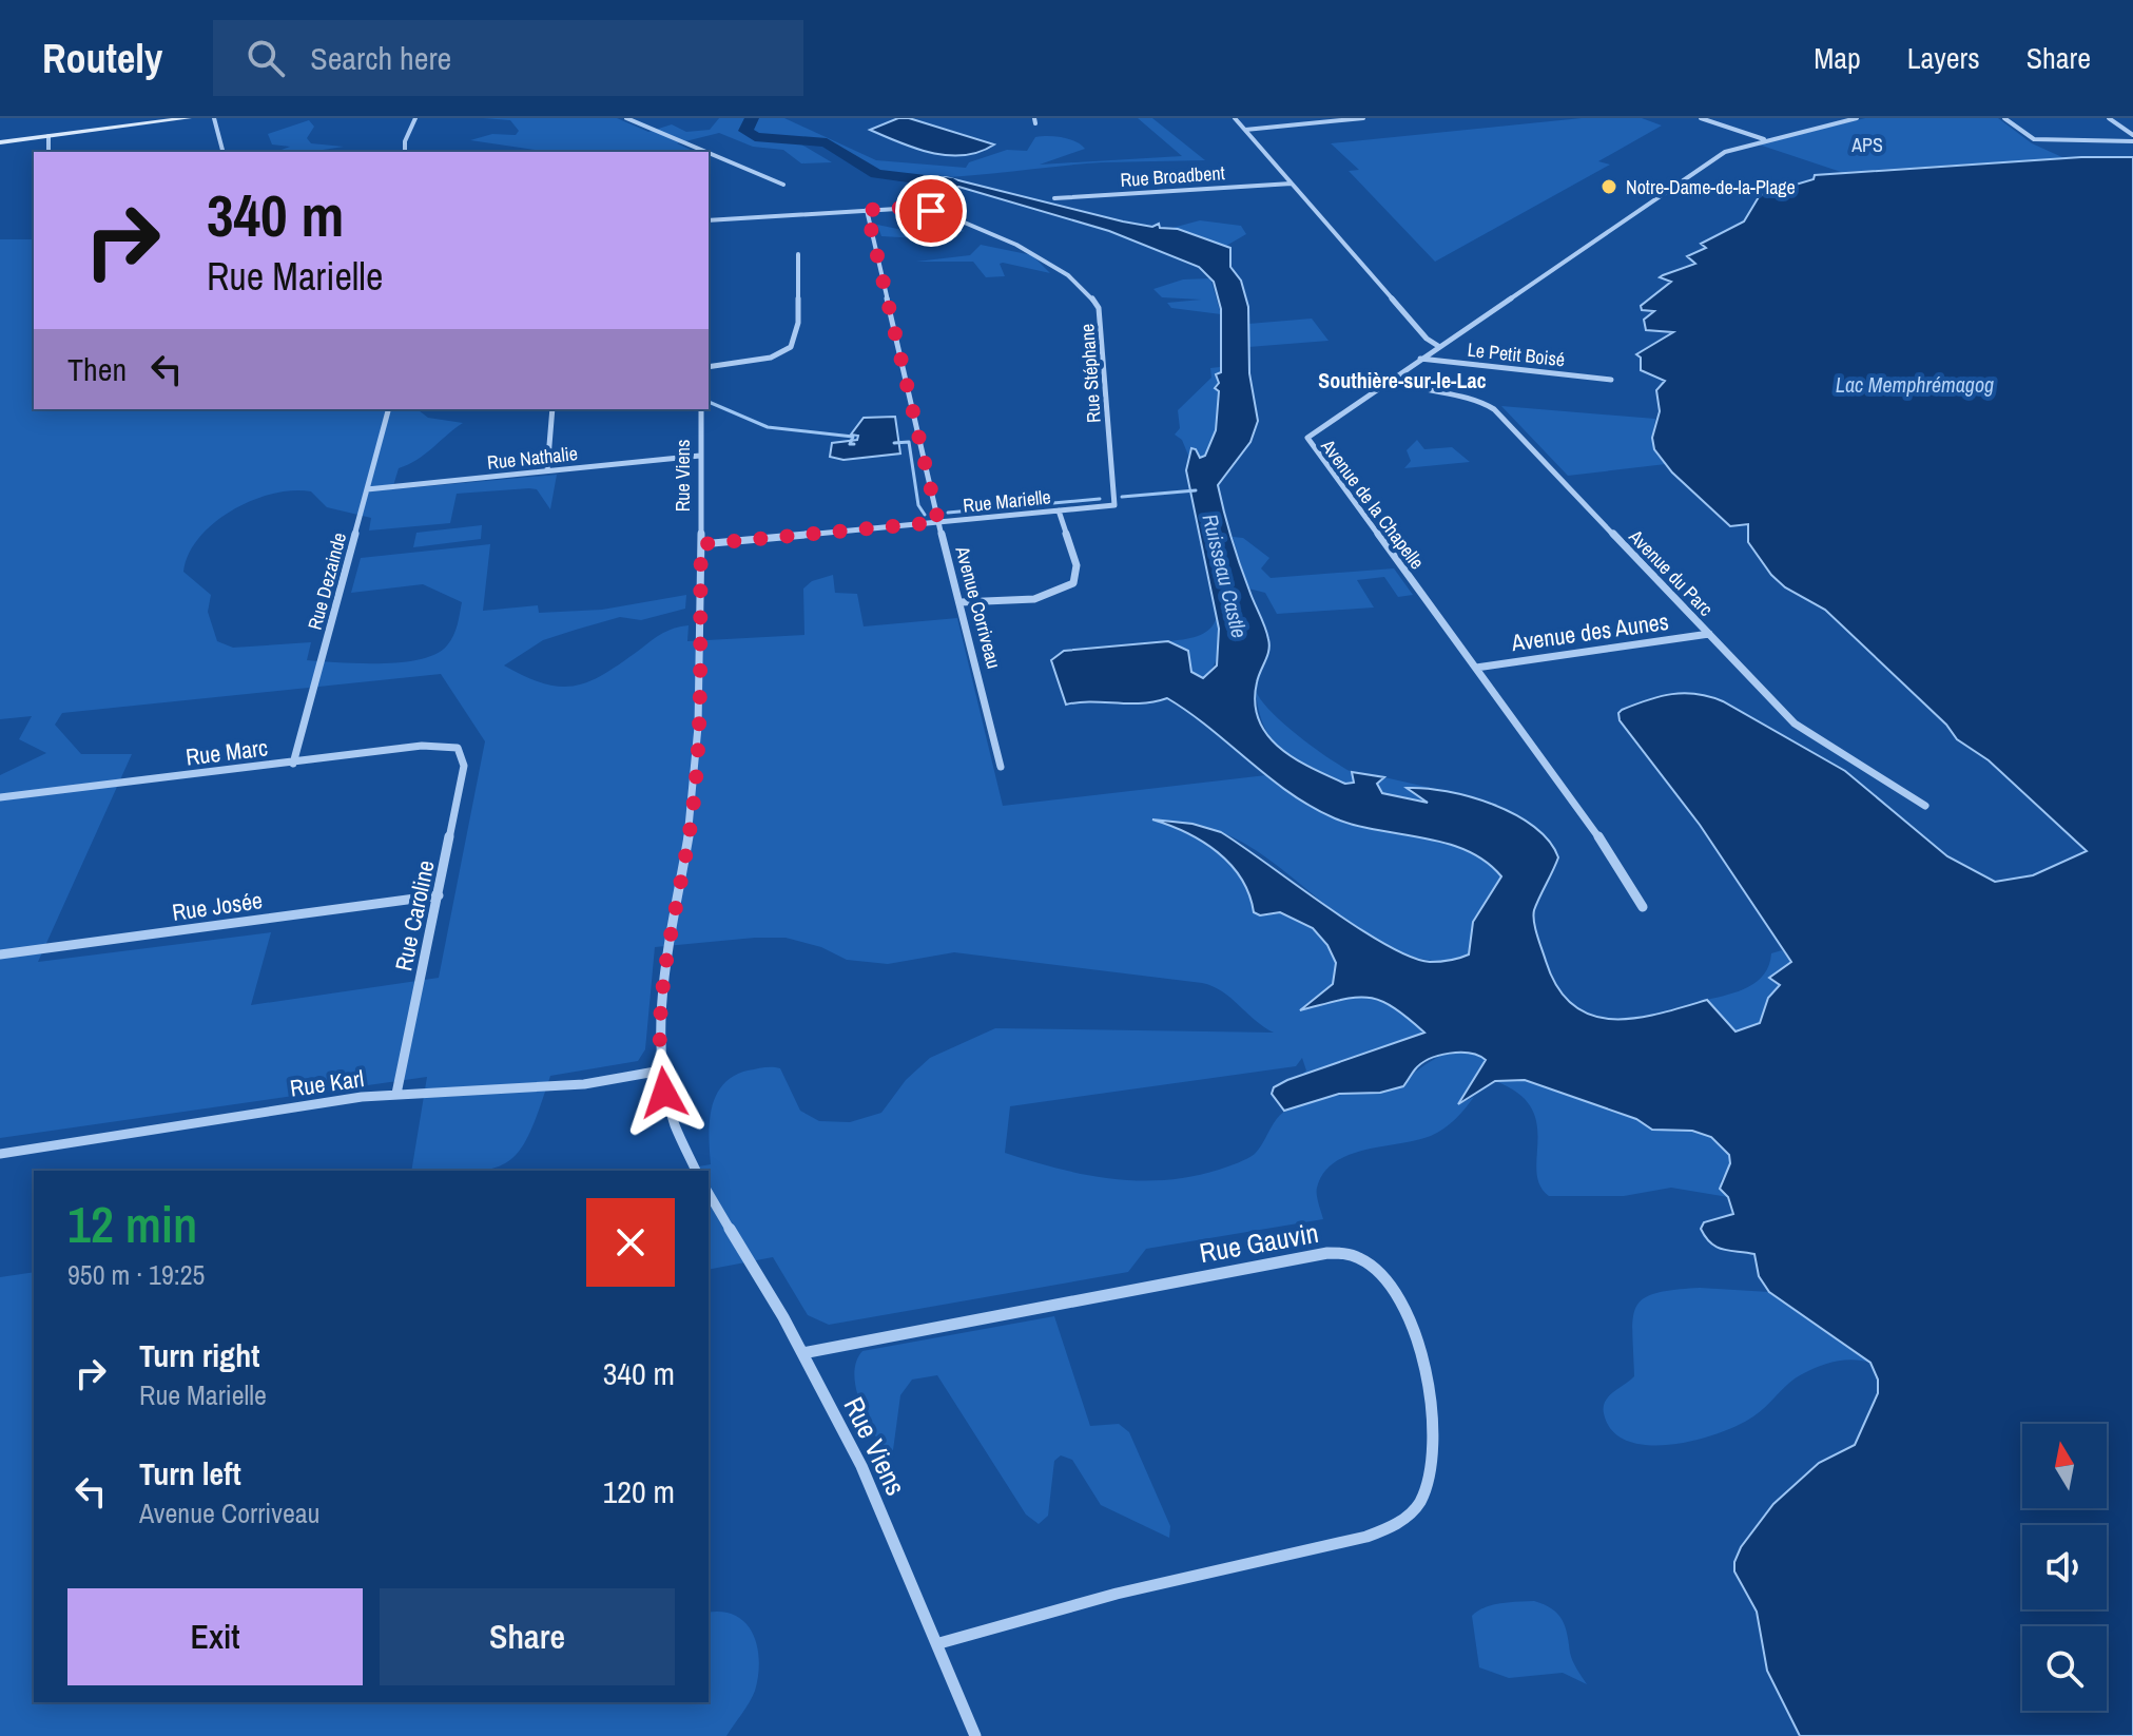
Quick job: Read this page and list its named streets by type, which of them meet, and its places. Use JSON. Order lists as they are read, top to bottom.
{
  "streets": {
    "street": [
      "Rue Broadbent",
      "Le Petit Boisé",
      "Rue Stéphane",
      "Rue Nathalie",
      "Rue Viens",
      "Rue Marielle",
      "Avenue de la Chapelle",
      "Avenue du Parc",
      "Rue Dezainde",
      "Avenue Corriveau",
      "Avenue des Aunes",
      "Rue Marc",
      "Rue Josée",
      "Rue Caroline",
      "Rue Karl",
      "Rue Gauvin"
    ]
  },
  "crossings": [
    ["Le Petit Boisé", "Avenue de la Chapelle"],
    ["Rue Stéphane", "Rue Marielle"],
    ["Rue Stéphane", "Avenue Corriveau"],
    ["Rue Nathalie", "Rue Viens"],
    ["Rue Nathalie", "Rue Dezainde"],
    ["Rue Viens", "Rue Marielle"],
    ["Rue Viens", "Rue Karl"],
    ["Rue Viens", "Rue Gauvin"],
    ["Rue Marielle", "Avenue Corriveau"],
    ["Avenue de la Chapelle", "Avenue du Parc"],
    ["Avenue de la Chapelle", "Avenue des Aunes"],
    ["Avenue du Parc", "Avenue des Aunes"],
    ["Rue Dezainde", "Rue Marc"],
    ["Rue Marc", "Rue Caroline"],
    ["Rue Josée", "Rue Caroline"],
    ["Rue Caroline", "Rue Karl"]
  ],
  "districts": ["Southière-sur-le-Lac"],
  "water": ["Lac Memphrémagog", "Ruisseau Castle"],
  "parks": ["APS"],
  "places": ["Notre-Dame-de-la-Plage"],
  "north": "top",
  "page": {
    "header": "Routely",
    "search": "Search here",
    "nav": ["Map", "Layers", "Share"],
    "turn": ["340 m", "Rue Marielle"],
    "then": "Then",
    "heading": ["12 min", "950 m · 19:25"],
    "list": [
      {
        "name": "Turn right",
        "note": "Rue Marielle",
        "value": "340 m"
      },
      {
        "name": "Turn left",
        "note": "Avenue Corriveau",
        "value": "120 m"
      }
    ],
    "buttons": ["Exit", "Share"]
  }
}
